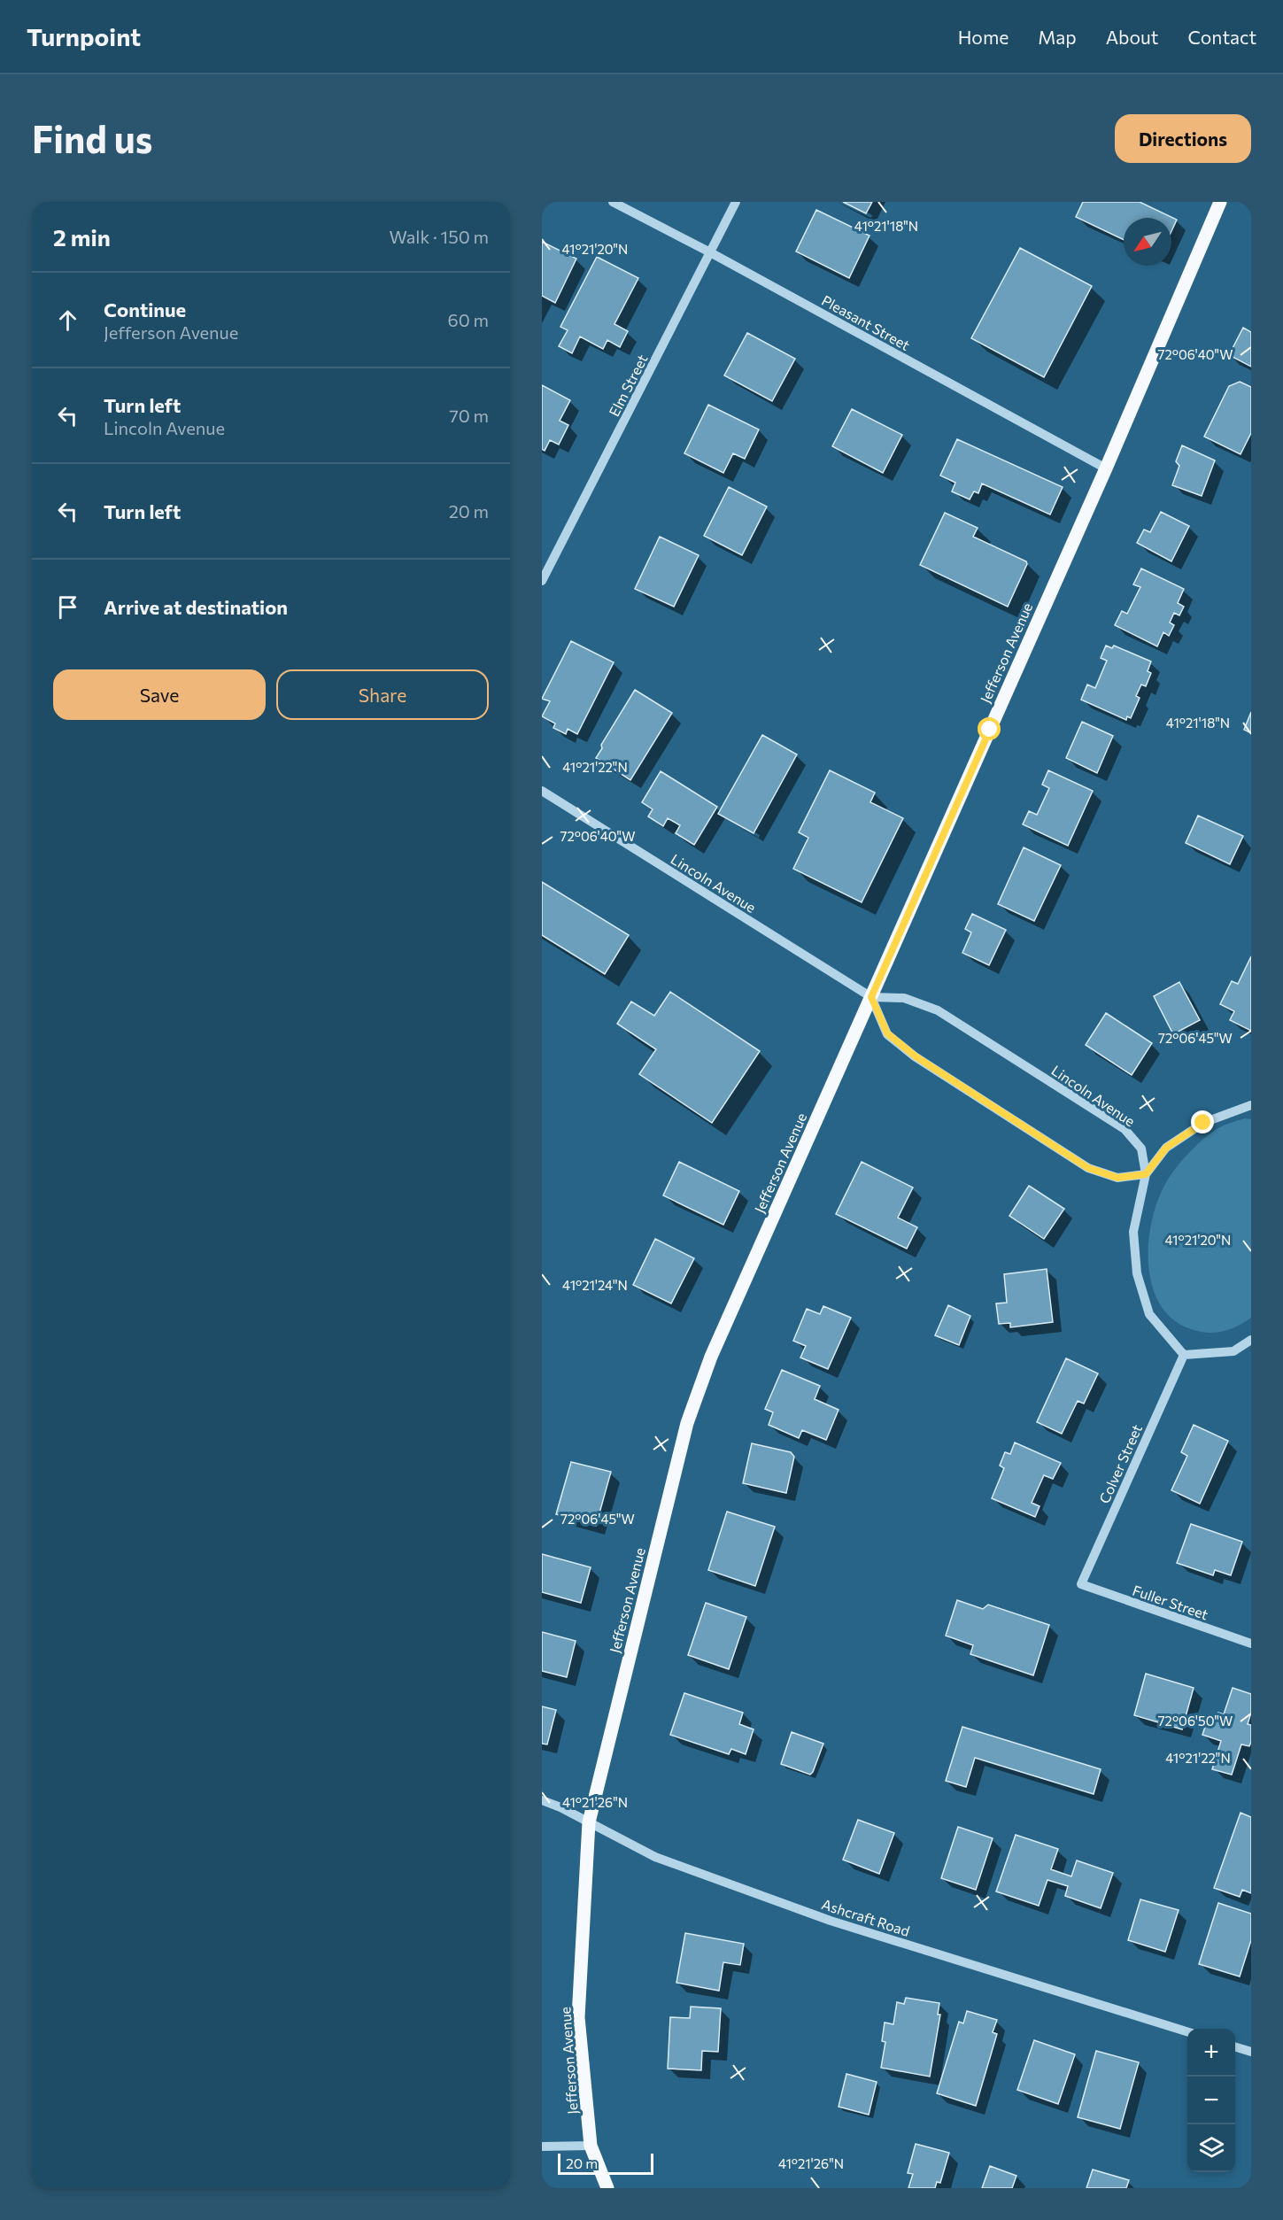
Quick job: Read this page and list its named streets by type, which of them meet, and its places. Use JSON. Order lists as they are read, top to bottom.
{
  "streets": {
    "main road": ["Jefferson Avenue"],
    "street": [
      "Pleasant Street",
      "Elm Street",
      "Lincoln Avenue",
      "Colver Street",
      "Fuller Street",
      "Ashcraft Road"
    ]
  },
  "crossings": [
    ["Pleasant Street", "Elm Street"],
    ["Pleasant Street", "Jefferson Avenue"],
    ["Jefferson Avenue", "Lincoln Avenue"],
    ["Jefferson Avenue", "Ashcraft Road"],
    ["Colver Street", "Fuller Street"]
  ],
  "scale_bar": "20 m",
  "north": "bottom left",
  "page": {
    "header": "Turnpoint",
    "nav": [
      "Home",
      "Map",
      "About",
      "Contact"
    ],
    "buttons": [
      "Directions",
      ["Save", "Share"]
    ],
    "title": "Find us",
    "heading": ["2 min", "Walk · 150 m"],
    "list": [
      ["Continue", "Jefferson Avenue", "60 m"],
      ["Turn left", "Lincoln Avenue", "70 m"],
      ["Turn left", "20 m"],
      "Arrive at destination"
    ],
    "map_buttons": ["+", "−"],
    "scale": "20 m"
  },
  "coordinates": [
    "41°21'18\"N",
    "41°21'20\"N",
    "72°06'40\"W",
    "41°21'22\"N",
    "72°06'45\"W",
    "41°21'24\"N",
    "72°06'50\"W",
    "41°21'26\"N"
  ]
}
